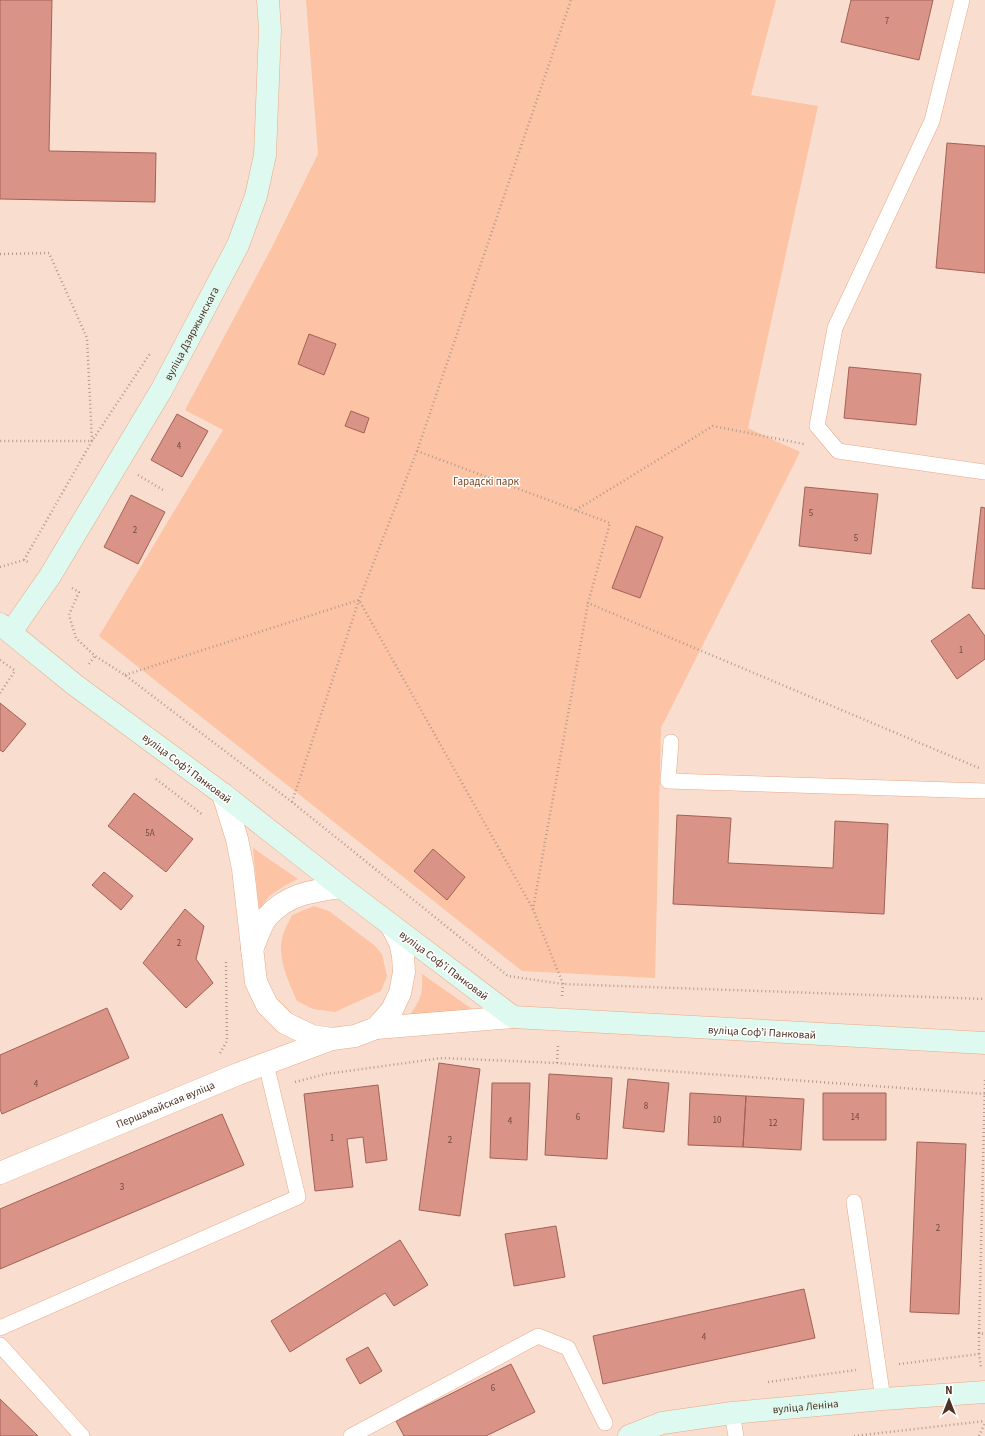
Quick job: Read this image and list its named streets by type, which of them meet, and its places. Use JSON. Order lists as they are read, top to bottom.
{
  "streets": {
    "main road": ["вуліца Дзяржынскага", "вуліца Софʼі Панковай", "вуліца Леніна"],
    "street": ["Першамайская вуліца"]
  },
  "crossings": [
    ["вуліца Дзяржынскага", "вуліца Софʼі Панковай"]
  ],
  "parks": ["Гарадскі парк"],
  "house_numbers": [
    "7",
    "4",
    "5",
    "2",
    "5",
    "1",
    "5А",
    "2",
    "4",
    "8",
    "6",
    "14",
    "10",
    "4",
    "12",
    "1",
    "2",
    "3",
    "2",
    "4",
    "6"
  ],
  "north": "top"
}
